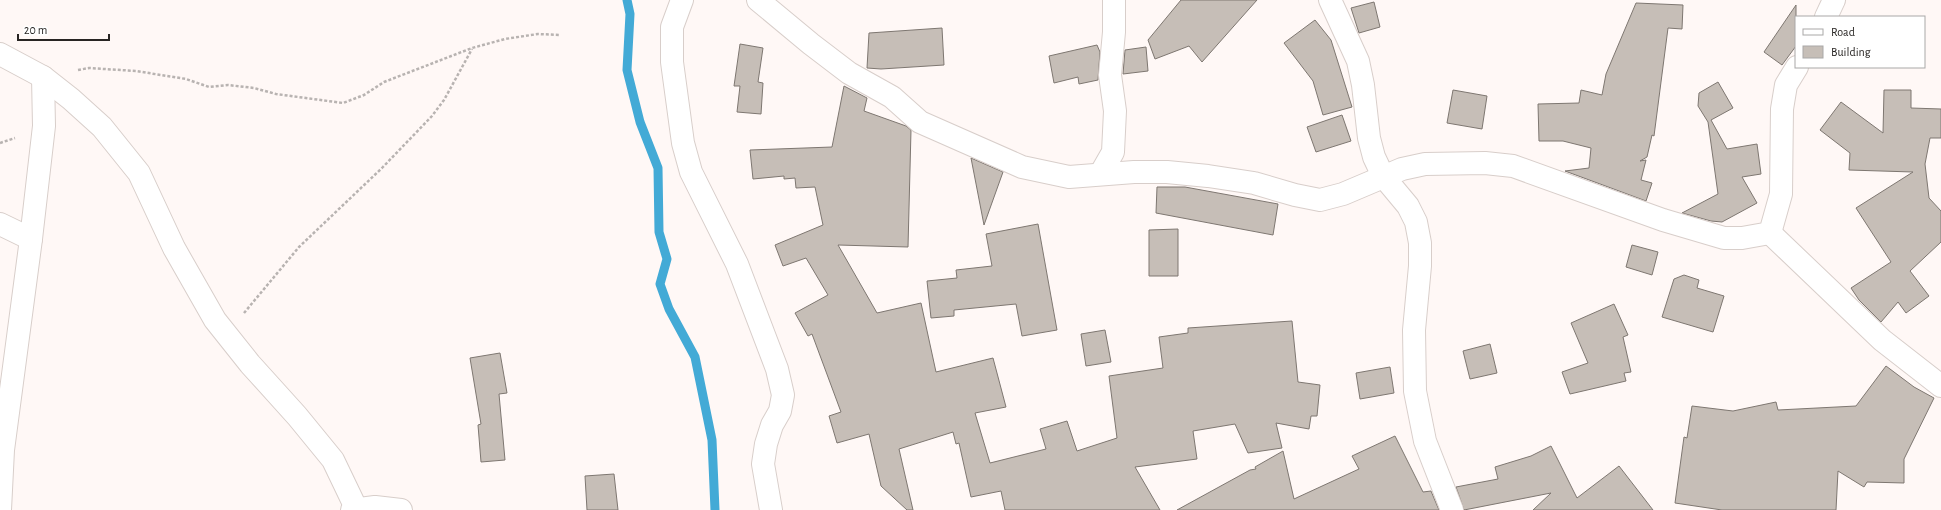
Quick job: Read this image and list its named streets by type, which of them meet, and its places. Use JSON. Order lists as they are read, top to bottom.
{
  "legend": ["Road", "Building"],
  "scale_bar": "20 m"
}
